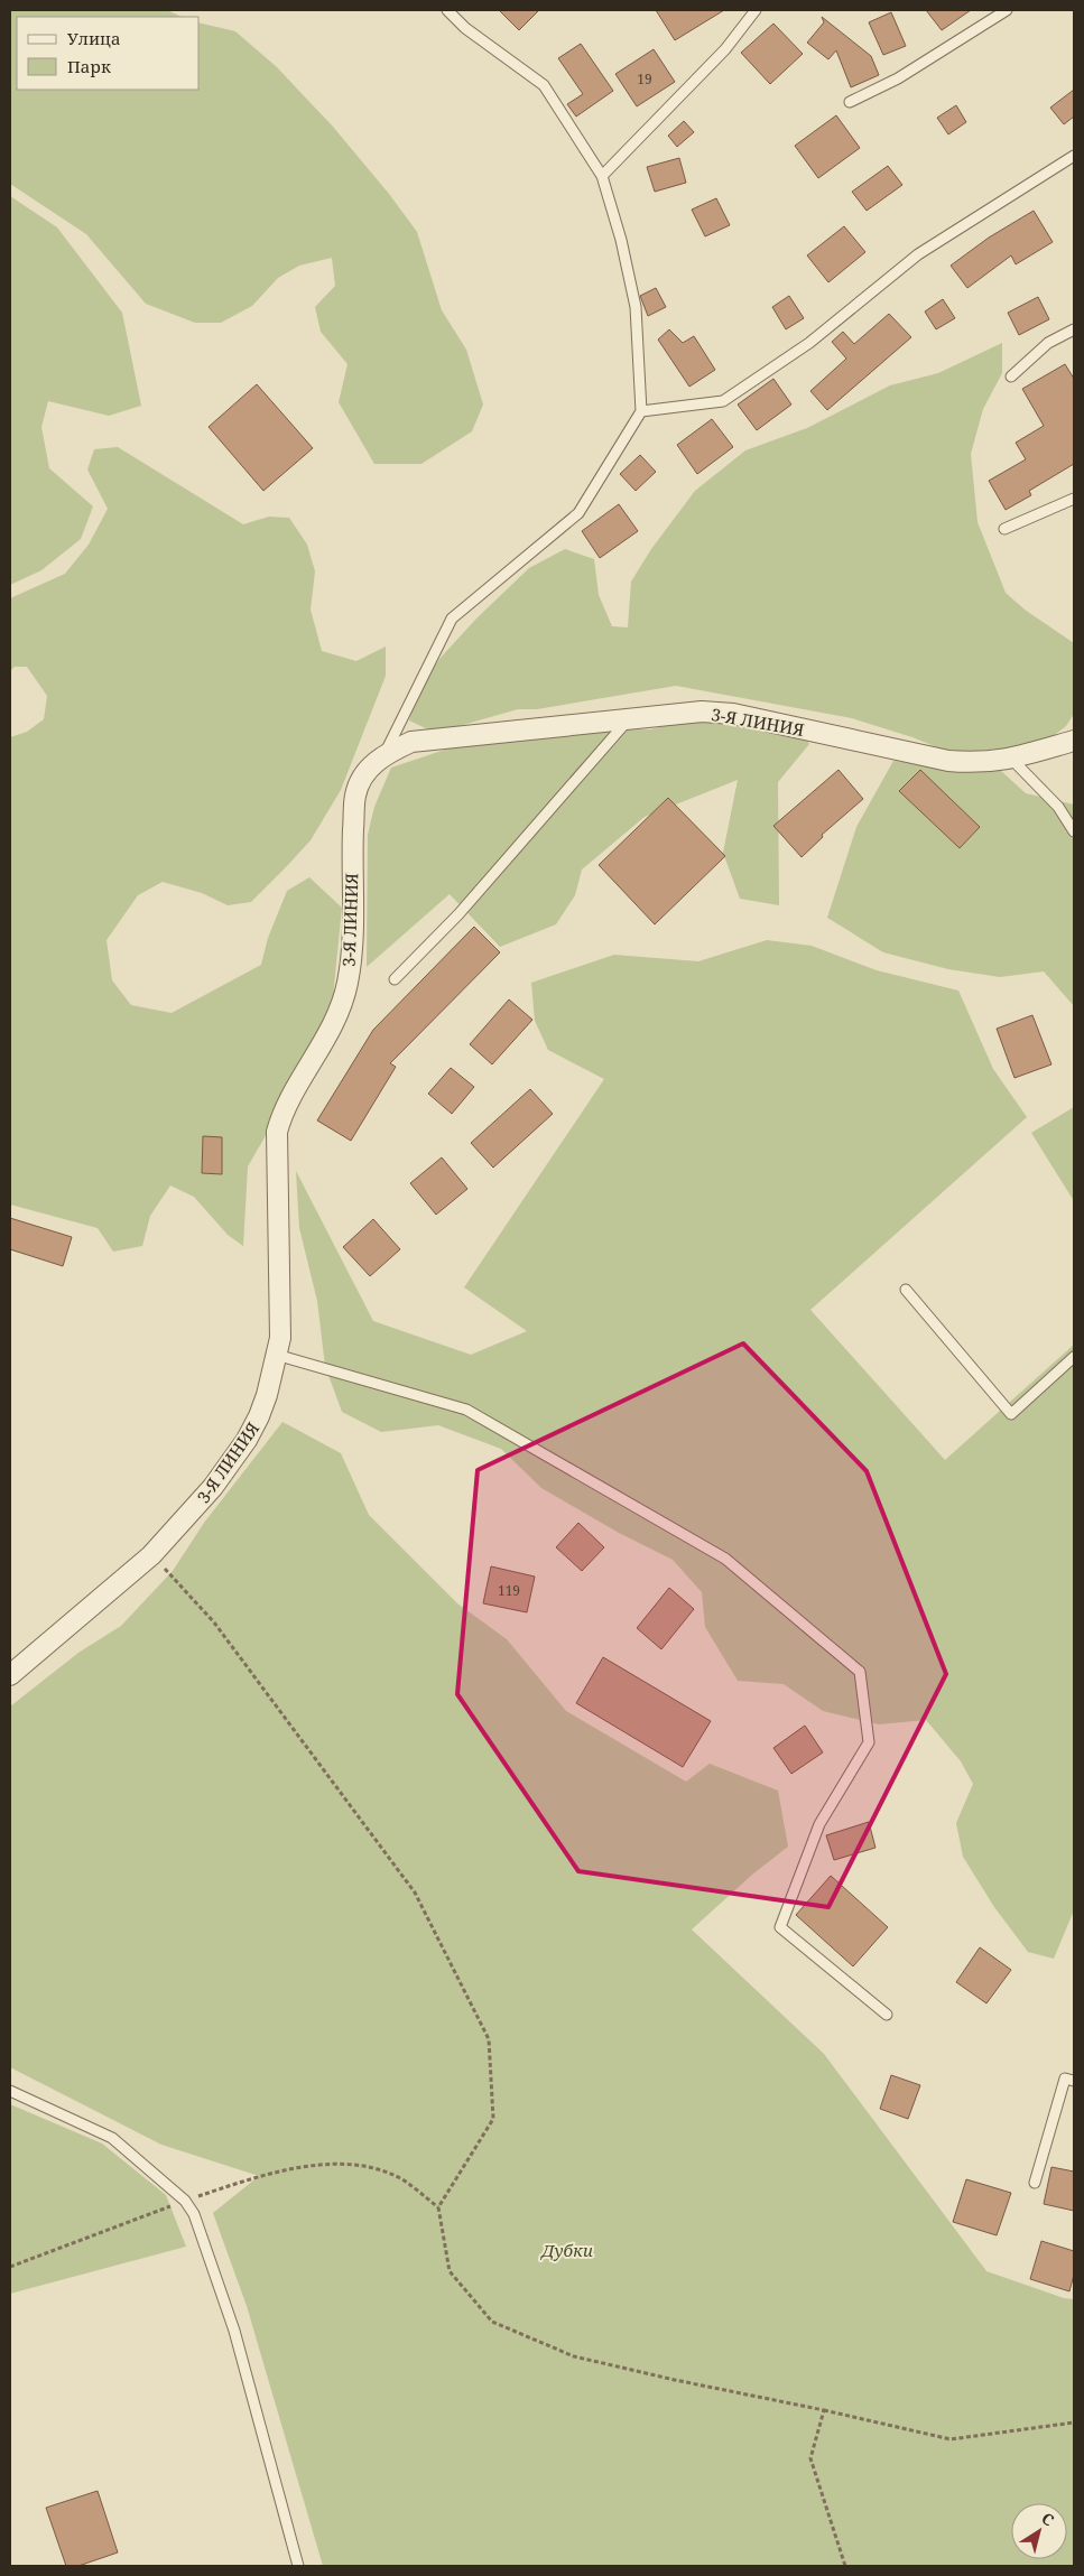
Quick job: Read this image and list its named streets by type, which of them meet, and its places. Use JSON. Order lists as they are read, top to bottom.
{
  "streets": {
    "street": ["3-Я ЛИНИЯ"]
  },
  "parks": ["Дубки"],
  "house_numbers": ["19", "119"],
  "legend": ["Улица", "Парк"],
  "north": "top right"
}
